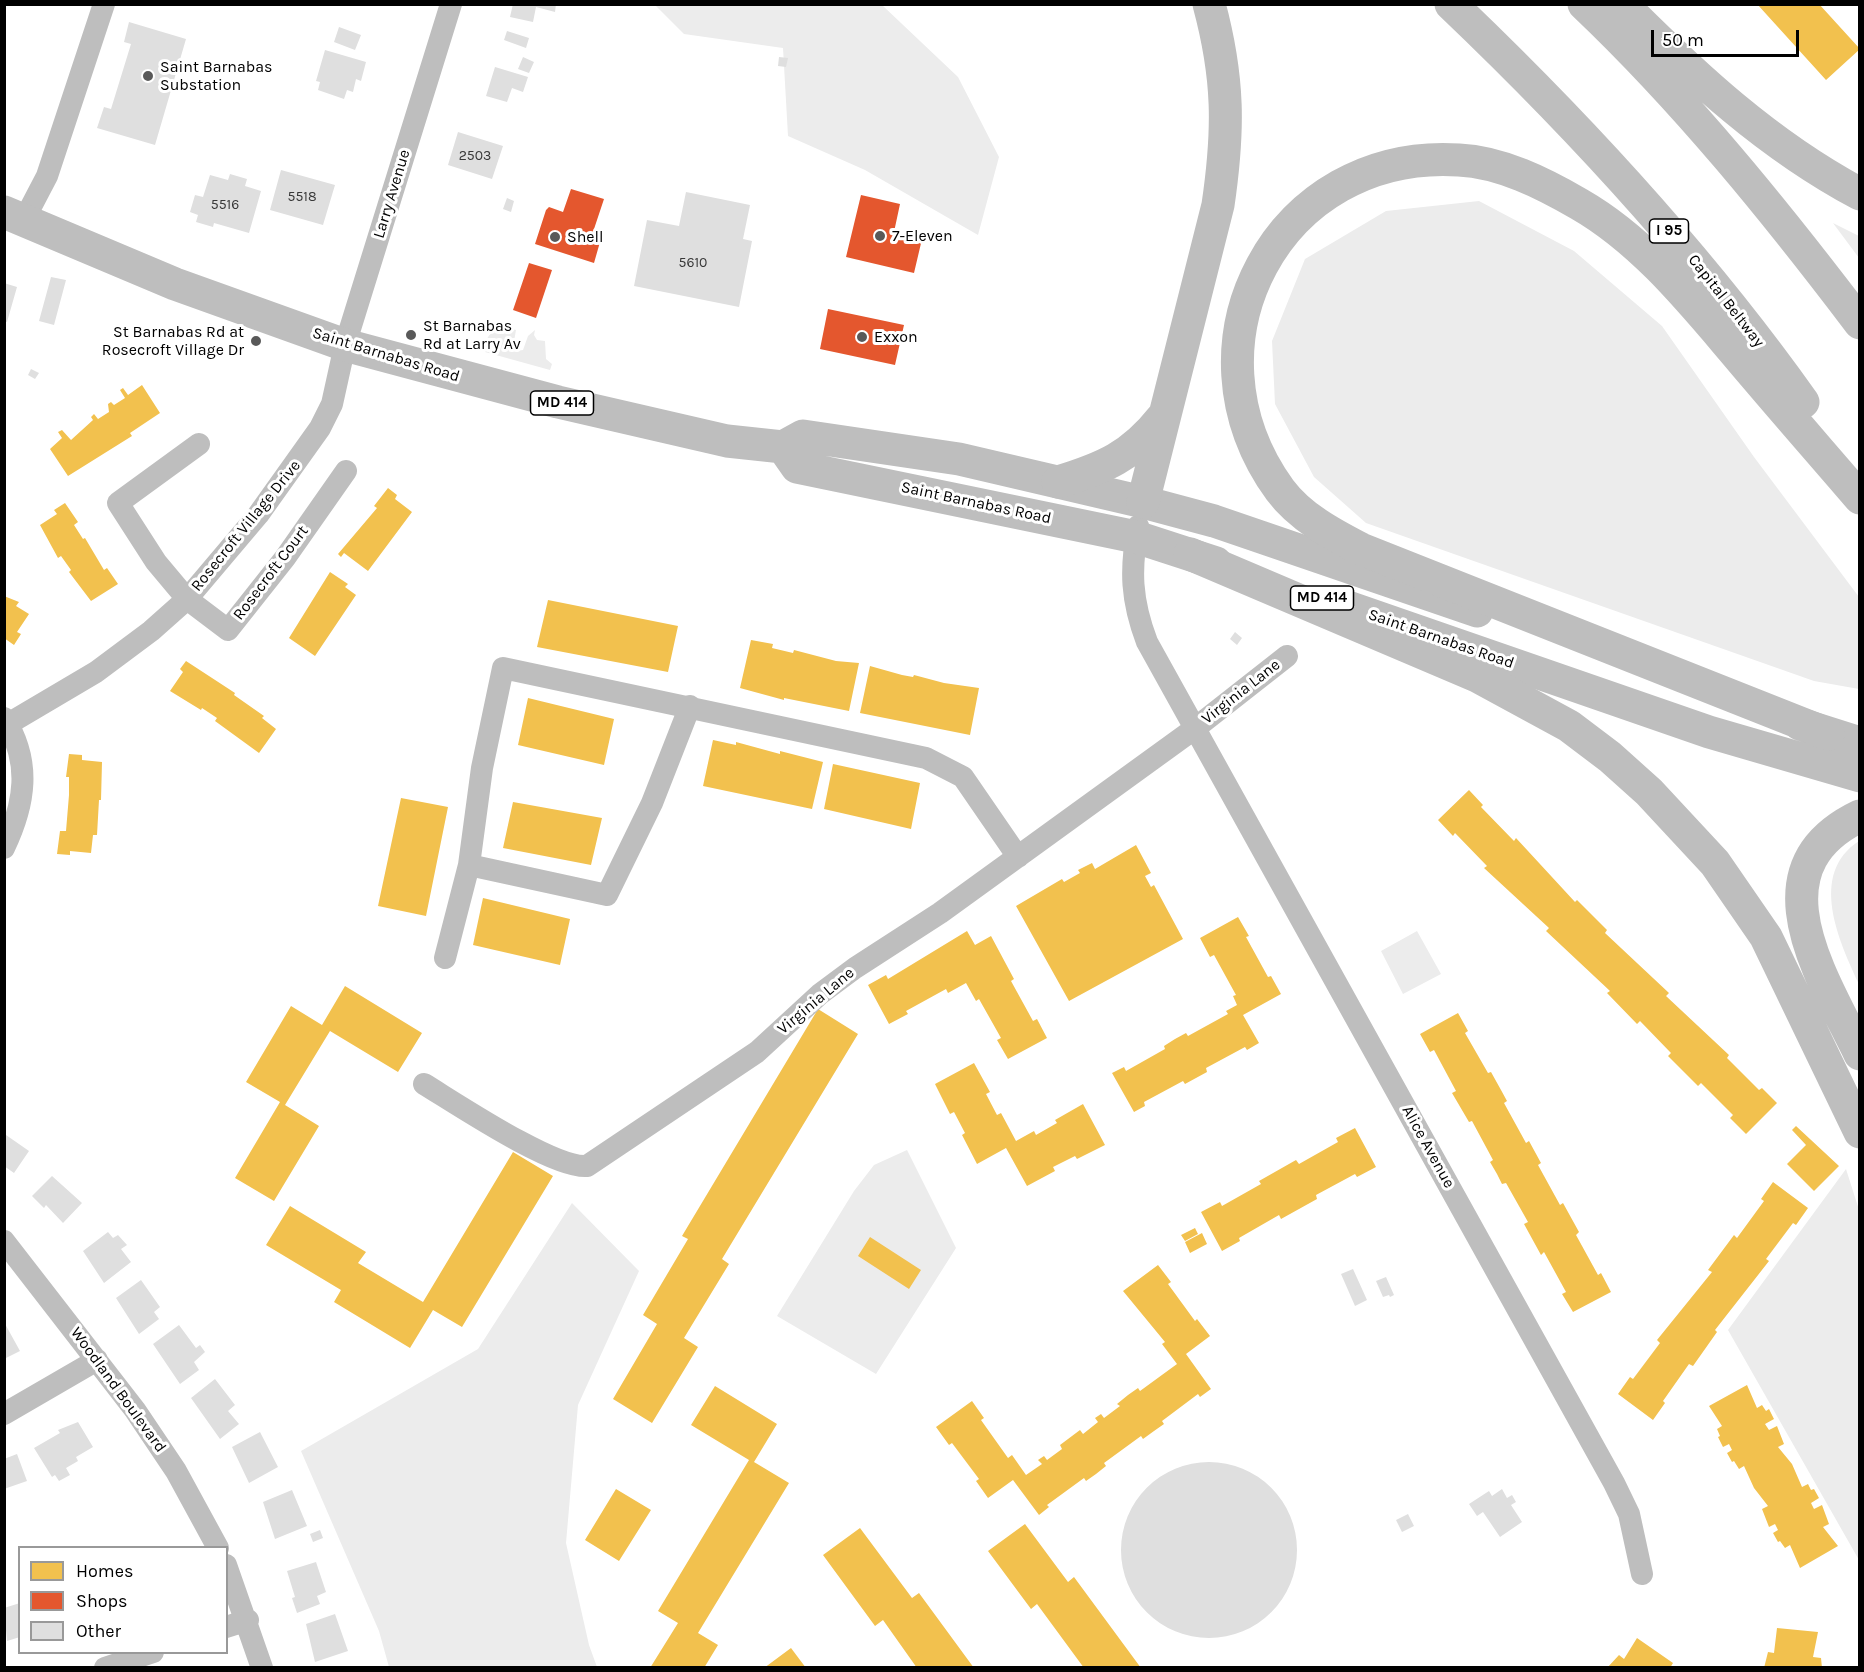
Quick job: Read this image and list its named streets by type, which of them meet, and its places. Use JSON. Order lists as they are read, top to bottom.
{
  "streets": {
    "main road": [
      "I 95",
      "Capital Beltway",
      "Saint Barnabas Road",
      "MD 414"
    ],
    "street": [
      "Larry Avenue",
      "Rosecroft Village Drive",
      "Rosecroft Court",
      "Virginia Lane",
      "Alice Avenue",
      "Woodland Boulevard"
    ]
  },
  "crossings": [
    ["Larry Avenue", "Saint Barnabas Road"],
    ["Larry Avenue", "Rosecroft Village Drive"],
    ["Saint Barnabas Road", "Virginia Lane"],
    ["Rosecroft Village Drive", "Rosecroft Court"],
    ["Virginia Lane", "Alice Avenue"]
  ],
  "places": [
    "Saint Barnabas Substation",
    "7-Eleven",
    "Shell",
    "St Barnabas Rd at Larry Av",
    "Exxon",
    "St Barnabas Rd at Rosecroft Village Dr"
  ],
  "house_numbers": [
    "2503",
    "5518",
    "5516",
    "5610"
  ],
  "legend": ["Homes", "Shops", "Other"],
  "scale_bar": "50 m"
}
